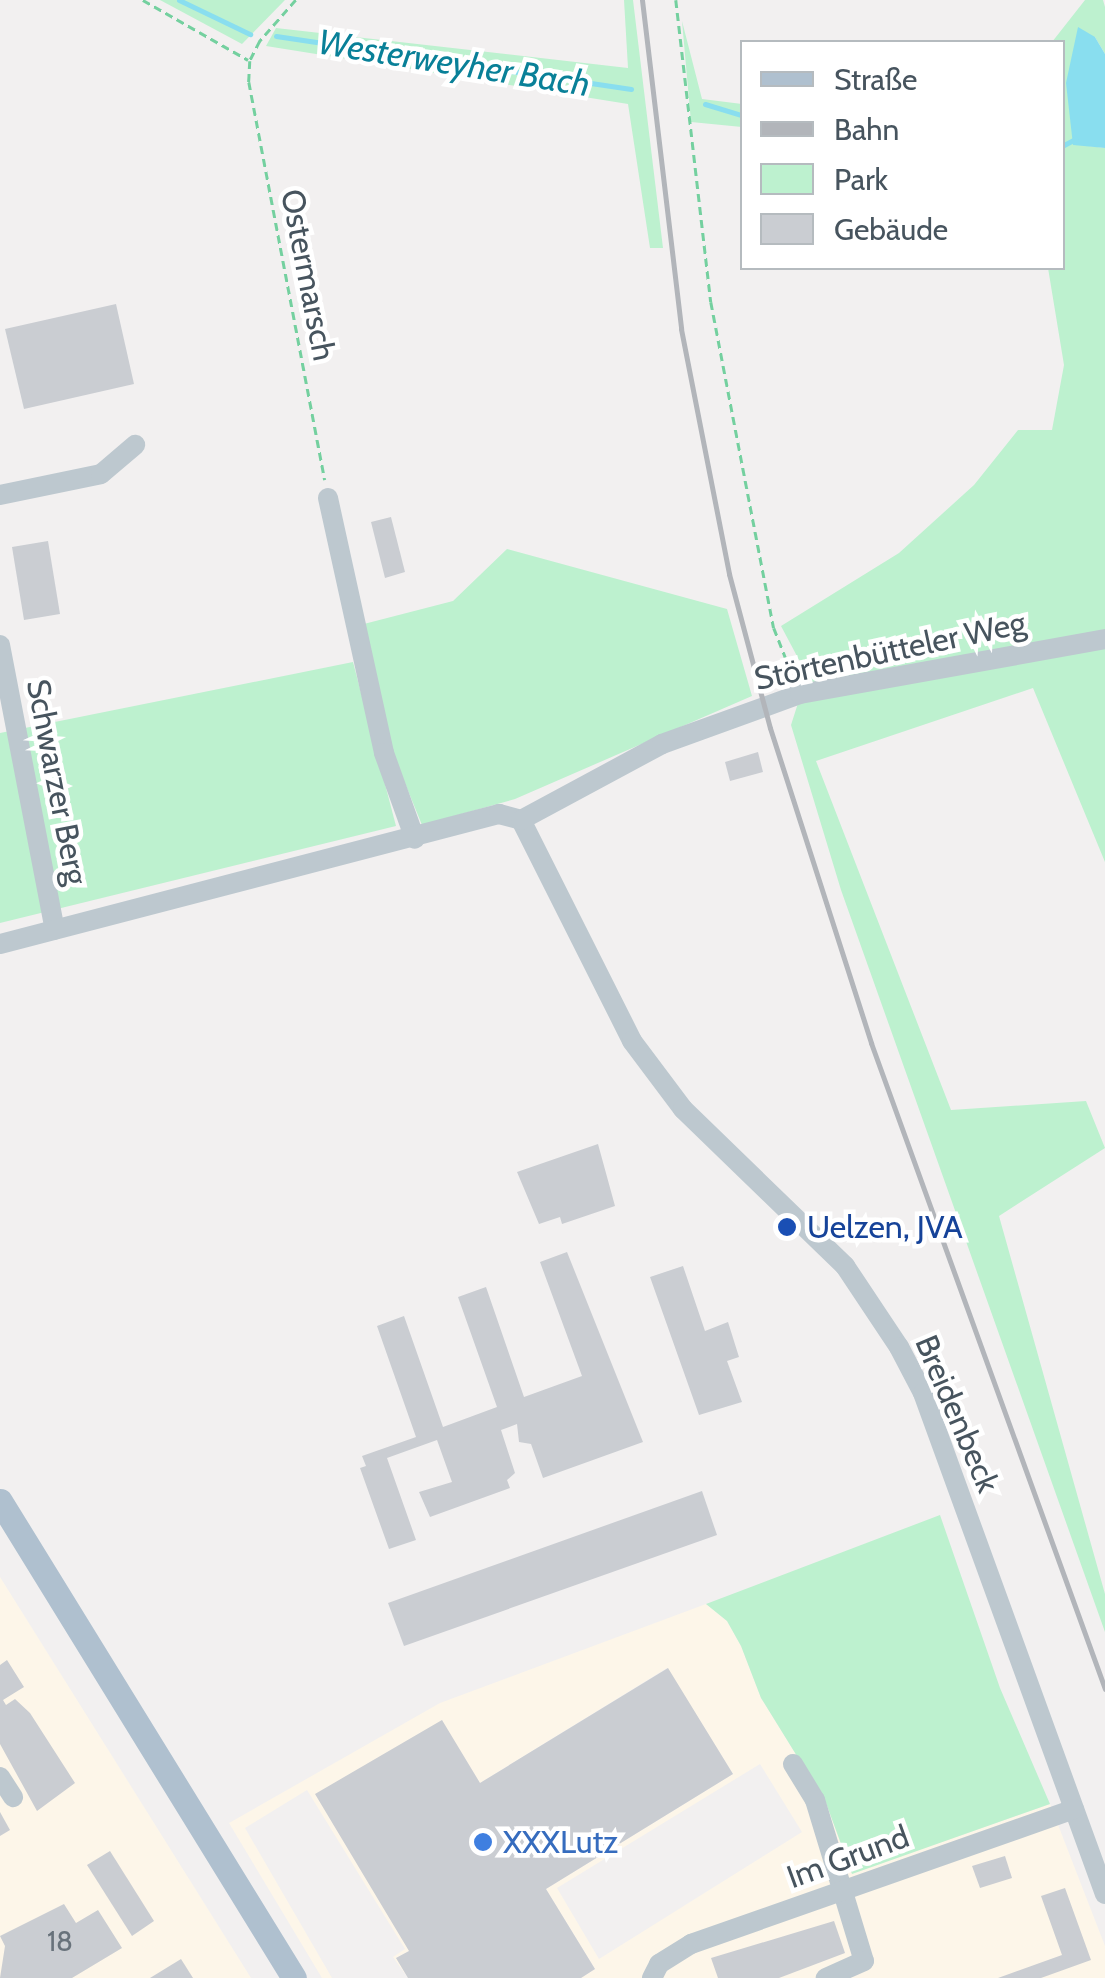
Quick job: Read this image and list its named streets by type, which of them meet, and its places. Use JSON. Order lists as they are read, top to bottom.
{
  "streets": {
    "street": [
      "Störtenbütteler Weg",
      "Schwarzer Berg",
      "Breidenbeck",
      "Im Grund"
    ],
    "path": ["Ostermarsch"]
  },
  "crossings": [
    ["Störtenbütteler Weg", "Schwarzer Berg"],
    ["Störtenbütteler Weg", "Breidenbeck"],
    ["Breidenbeck", "Im Grund"]
  ],
  "water": ["Westerweyher Bach"],
  "places": ["Uelzen, JVA", "XXXLutz"],
  "house_numbers": ["18"],
  "legend": [
    "Straße",
    "Bahn",
    "Park",
    "Gebäude"
  ]
}
